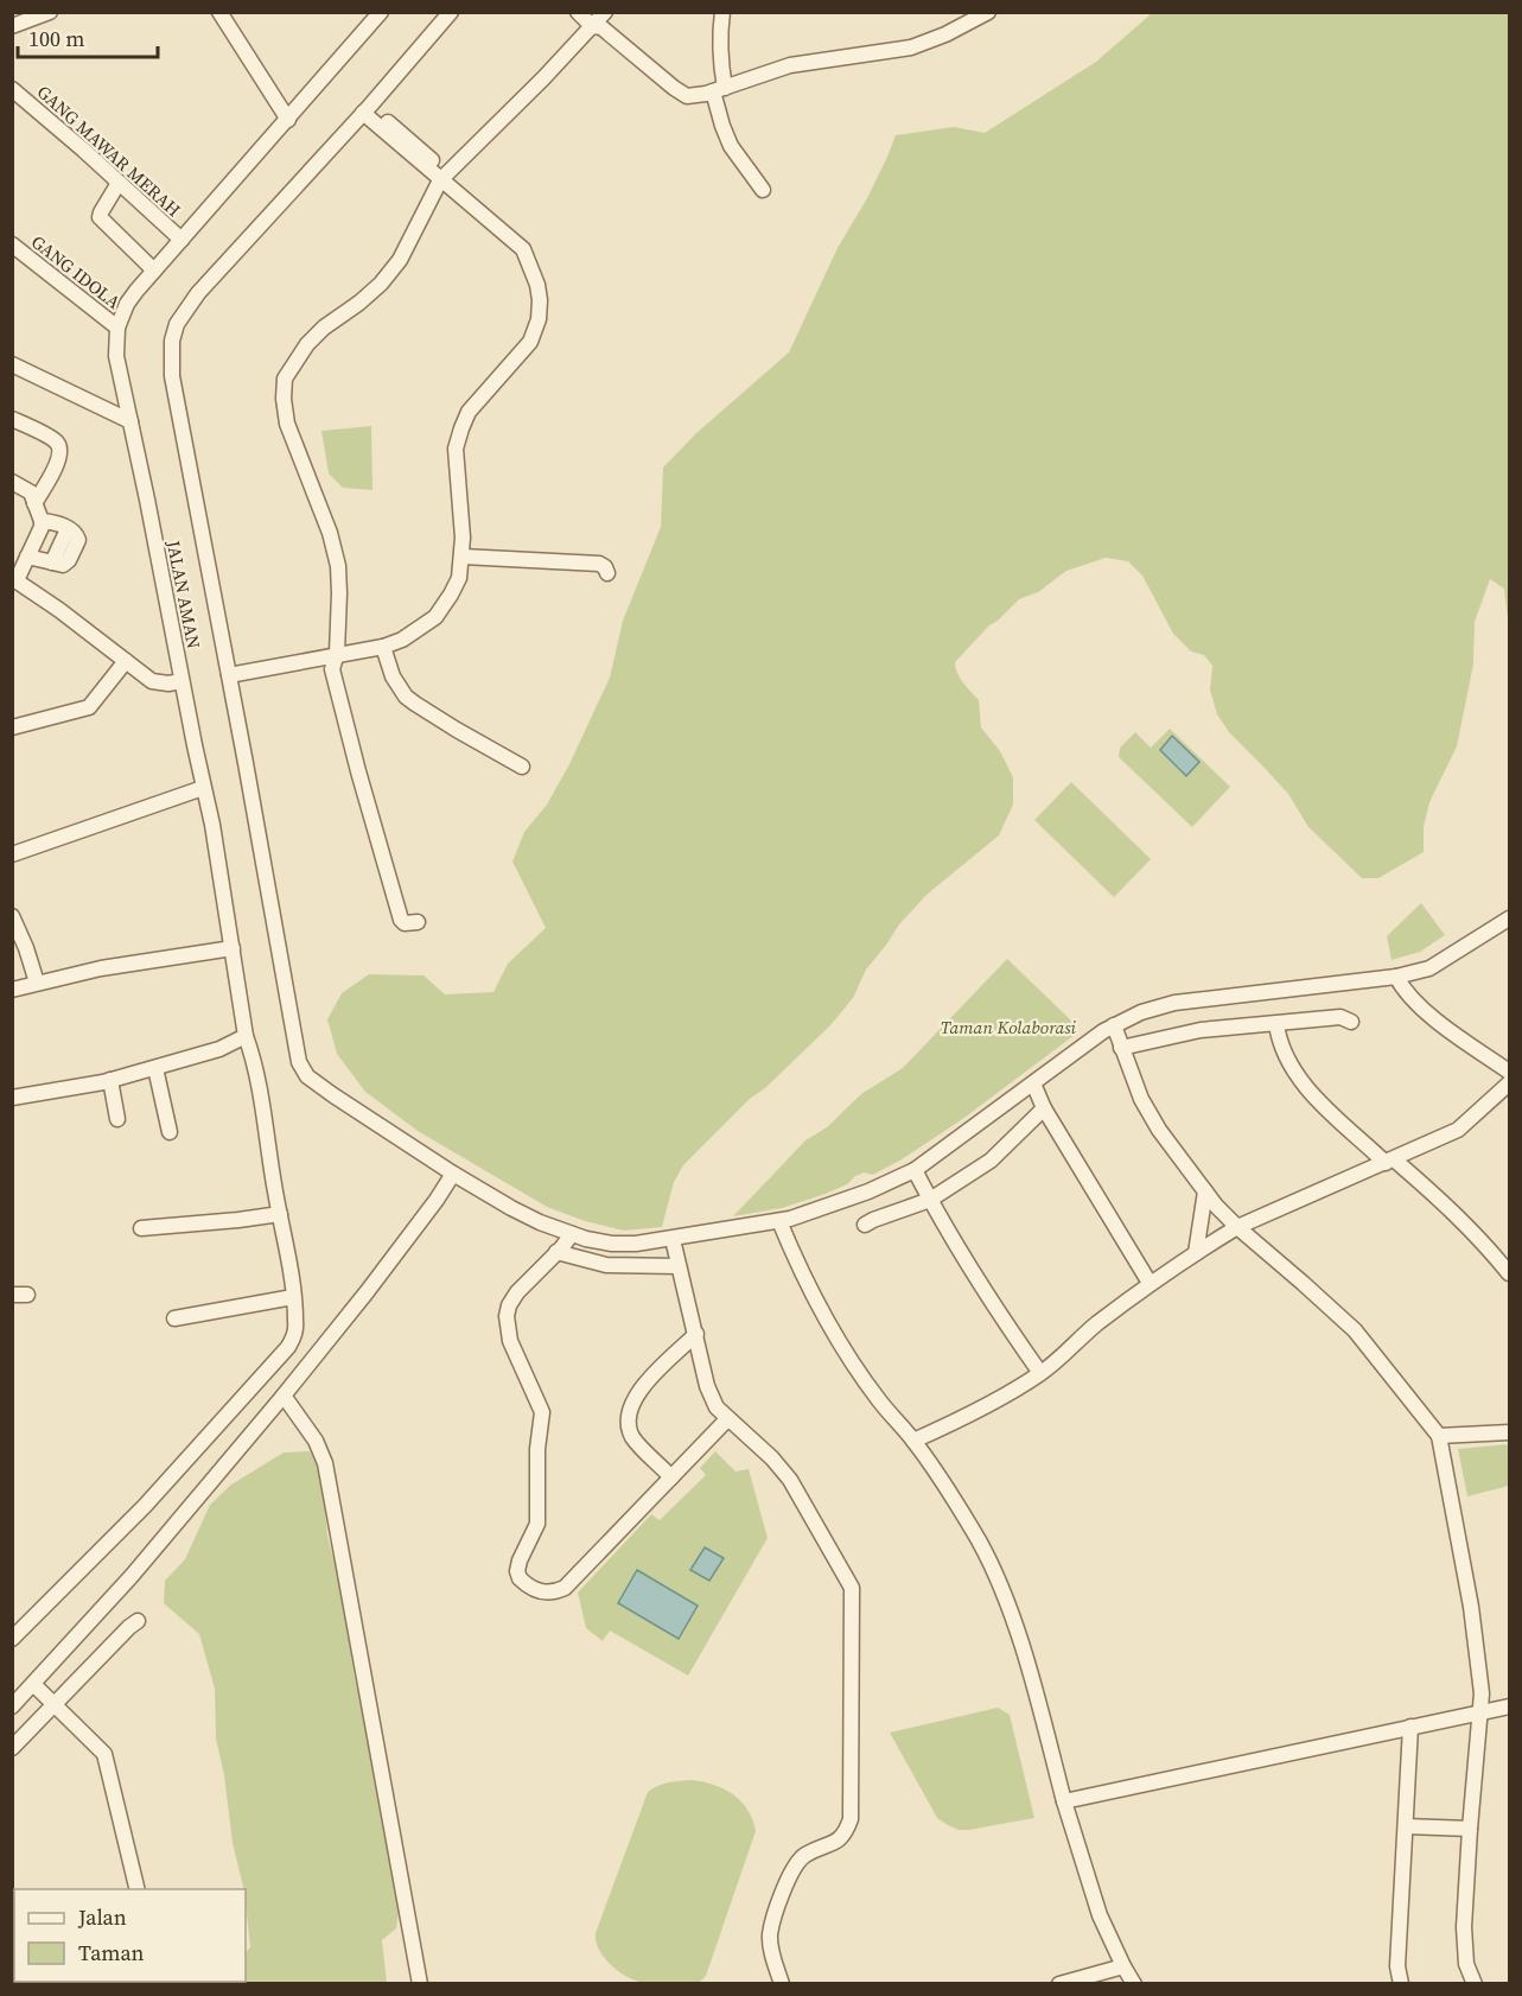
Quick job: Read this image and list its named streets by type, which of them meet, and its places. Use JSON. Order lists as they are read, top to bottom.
{
  "streets": {
    "street": ["GANG MAWAR MERAH", "GANG IDOLA", "JALAN AMAN"]
  },
  "crossings": [
    ["GANG MAWAR MERAH", "JALAN AMAN"],
    ["GANG IDOLA", "JALAN AMAN"]
  ],
  "parks": ["Taman Kolaborasi"],
  "legend": ["Jalan", "Taman"],
  "scale_bar": "100 m"
}
